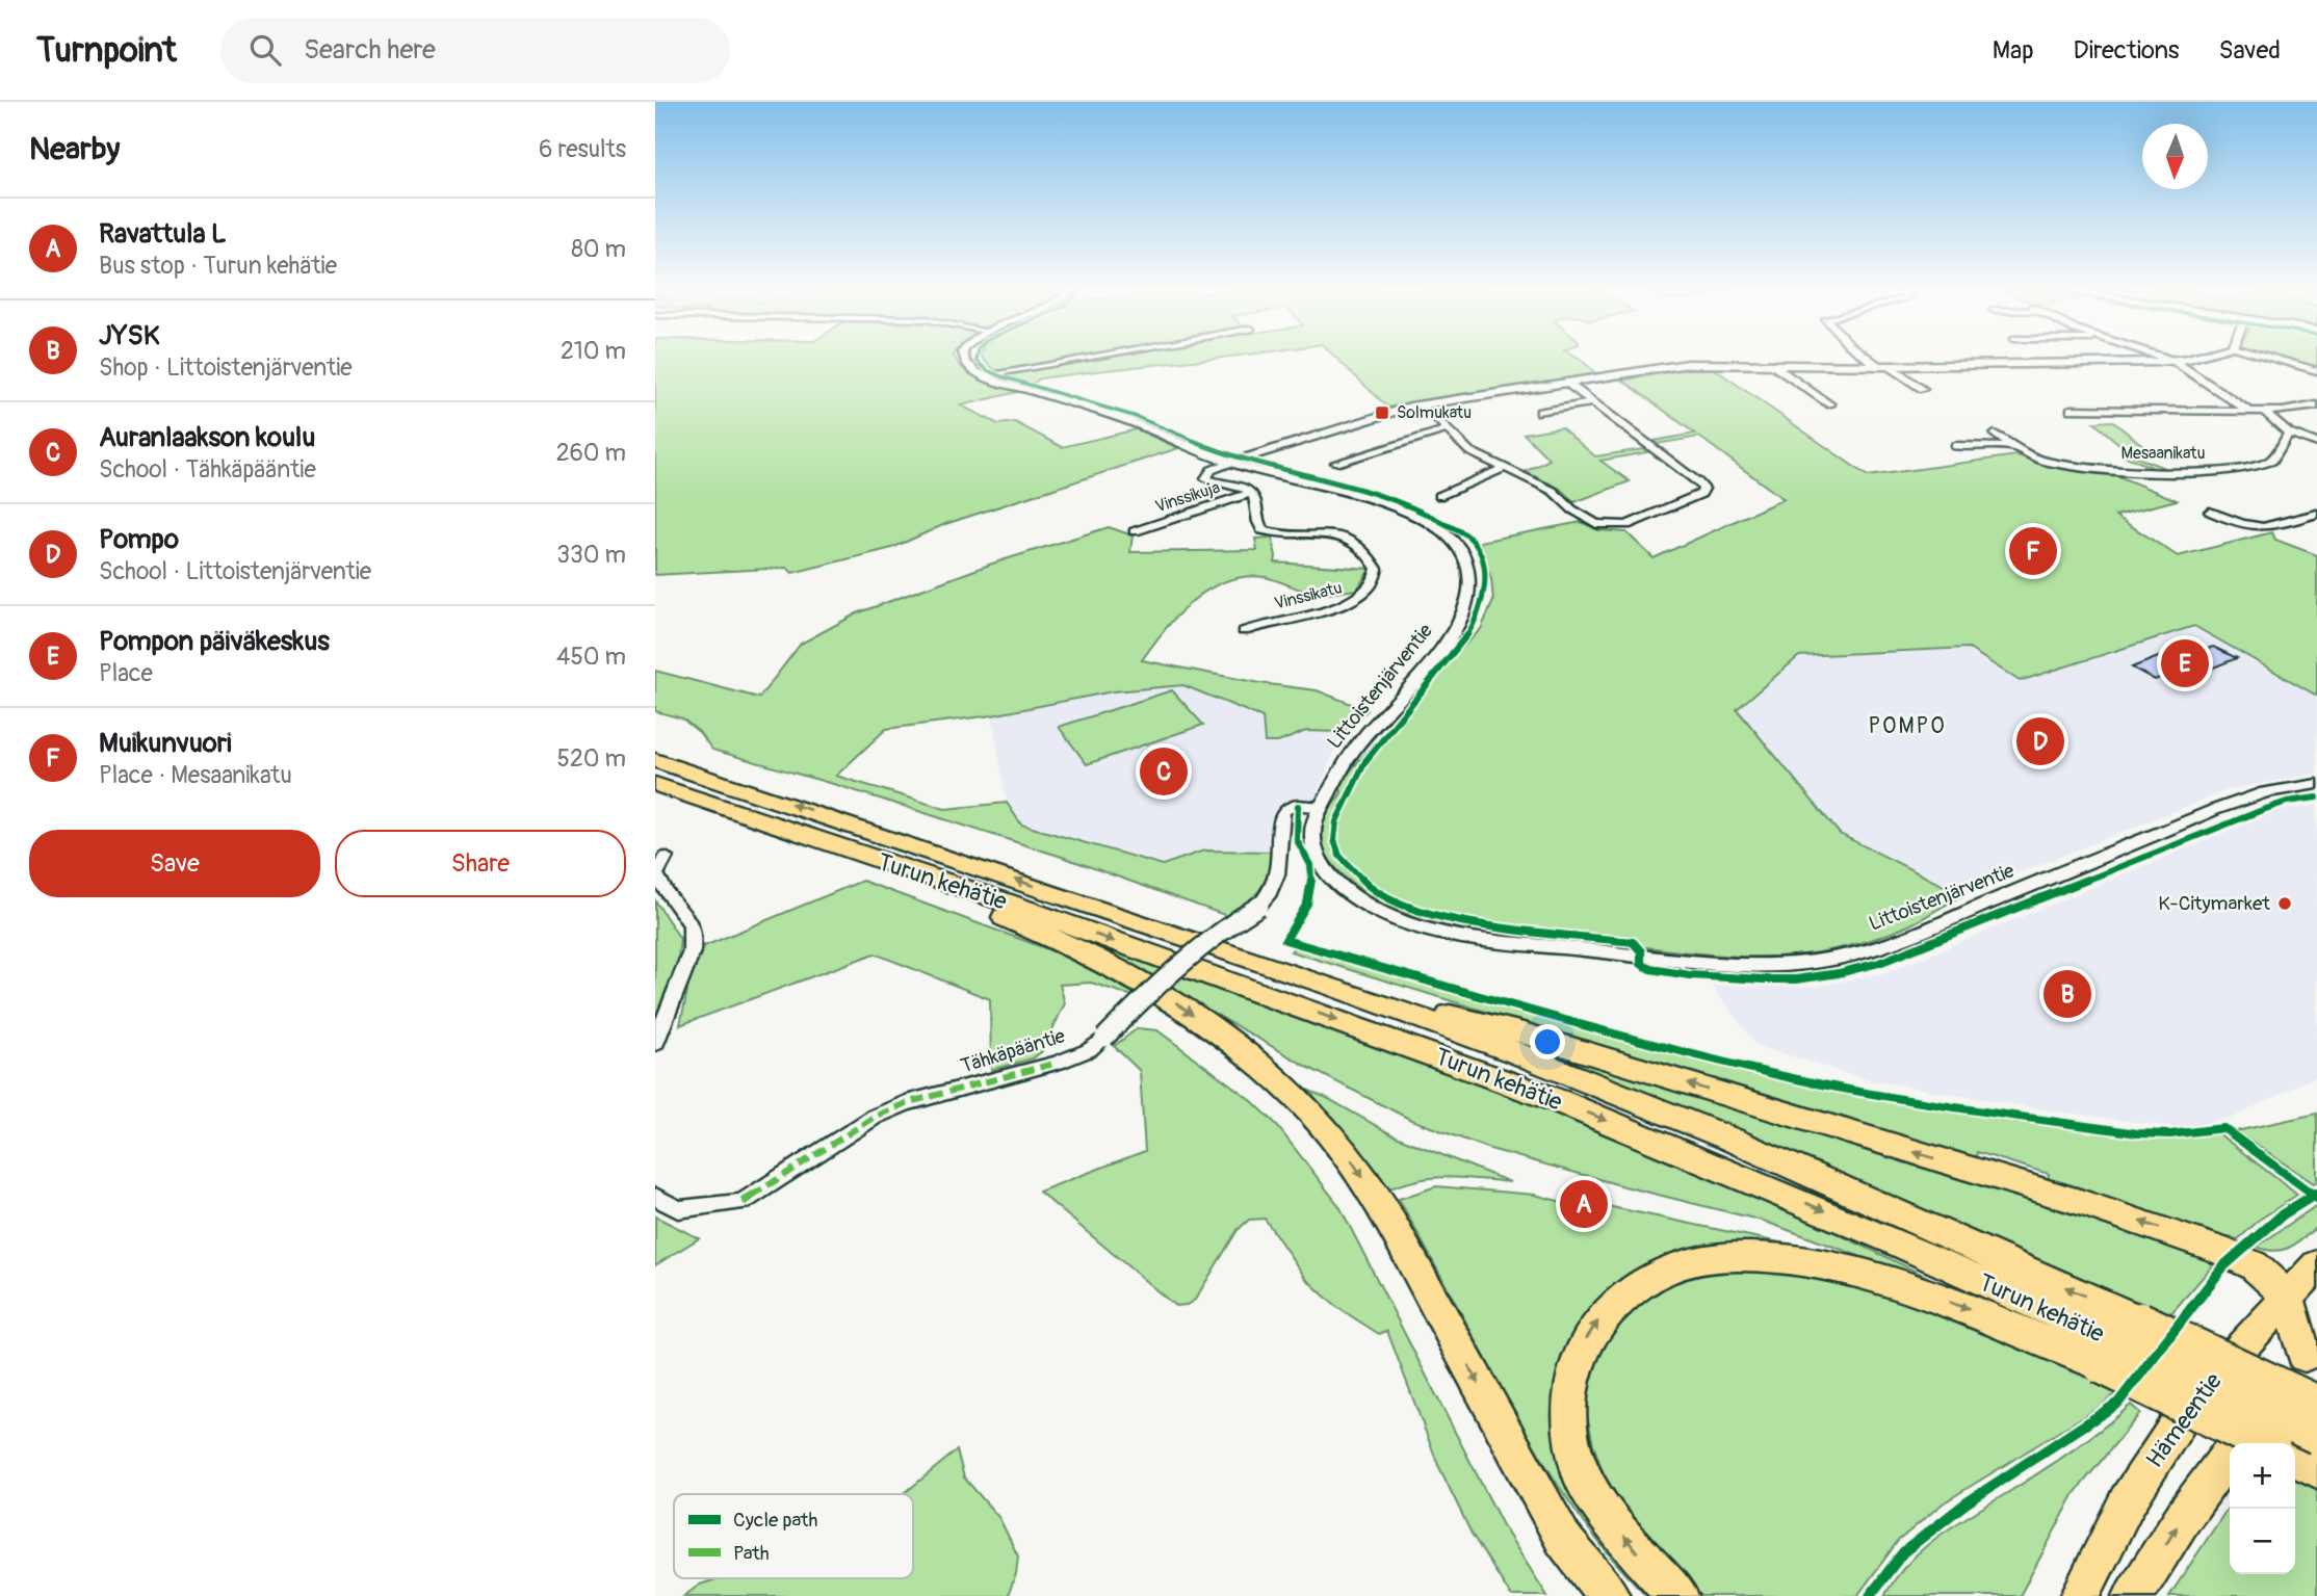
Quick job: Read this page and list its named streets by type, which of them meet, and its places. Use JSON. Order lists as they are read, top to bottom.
{
  "streets": {
    "highway": ["Turun kehätie", "Hämeentie"],
    "street": [
      "Mesaanikatu",
      "Vinssikuja",
      "Vinssikatu",
      "Littoistenjärventie",
      "Tähkäpääntie"
    ]
  },
  "crossings": [
    ["Vinssikuja", "Vinssikatu"],
    ["Littoistenjärventie", "Tähkäpääntie"]
  ],
  "districts": ["POMPO"],
  "places": {
    "transit": ["Solmukatu"],
    "other": ["K-Citymarket"]
  },
  "legend": ["Cycle path", "Path"],
  "north": "bottom",
  "page": {
    "header": "Turnpoint",
    "search": "Search here",
    "nav": ["Map", "Directions", "Saved"],
    "heading": ["Nearby", "6 results"],
    "list": [
      {
        "mark": "A",
        "name": "Ravattula L",
        "note": "Bus stop · Turun kehätie",
        "value": "80 m"
      },
      {
        "mark": "B",
        "name": "JYSK",
        "note": "Shop · Littoistenjärventie",
        "value": "210 m"
      },
      {
        "mark": "C",
        "name": "Auranlaakson koulu",
        "note": "School · Tähkäpääntie",
        "value": "260 m"
      },
      {
        "mark": "D",
        "name": "Pompo",
        "note": "School · Littoistenjärventie",
        "value": "330 m"
      },
      {
        "mark": "E",
        "name": "Pompon päiväkeskus",
        "note": "Place",
        "value": "450 m"
      },
      {
        "mark": "F",
        "name": "Muikunvuori",
        "note": "Place · Mesaanikatu",
        "value": "520 m"
      }
    ],
    "pins": [
      "F",
      "E",
      "D",
      "C",
      "B",
      "A"
    ],
    "buttons": ["Save", "Share"],
    "map_buttons": ["+", "−"]
  }
}
